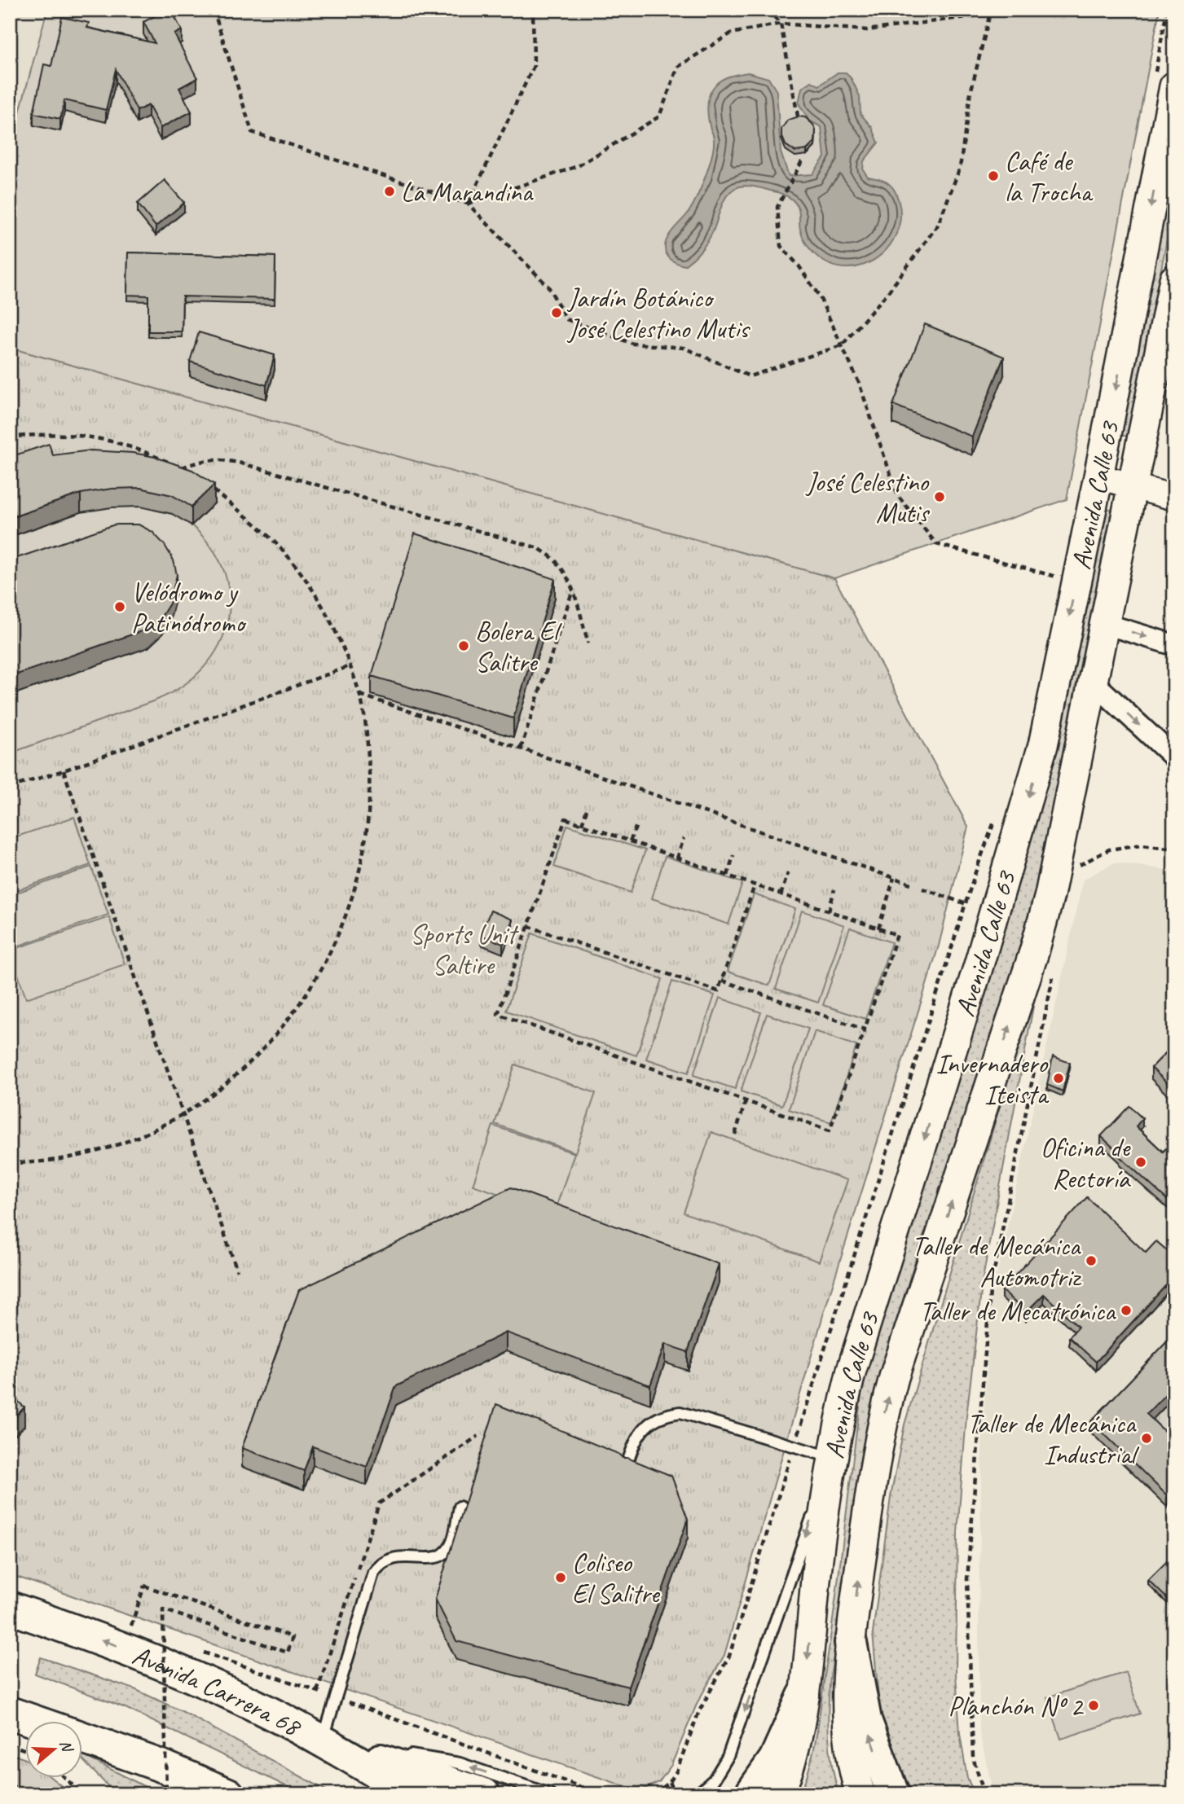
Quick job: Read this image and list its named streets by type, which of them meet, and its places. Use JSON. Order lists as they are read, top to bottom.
{
  "streets": {
    "main road": ["Avenida Calle 63", "Avenida Carrera 68"]
  },
  "parks": ["Sports Unit Saltire"],
  "places": [
    "Café de la Trocha",
    "La Marandina",
    "Jardín Botánico José Celestino Mutis",
    "José Celestino Mutis",
    "Velódromo y Patinódromo",
    "Bolera El Salitre",
    "Invernadero Iteista",
    "Oficina de Rectoría",
    "Taller de Mecánica Automotriz",
    "Taller de Mecatrónica",
    "Taller de Mecánica Industrial",
    "Coliseo El Salitre",
    "Planchón Nº 2"
  ],
  "north": "right"
}
